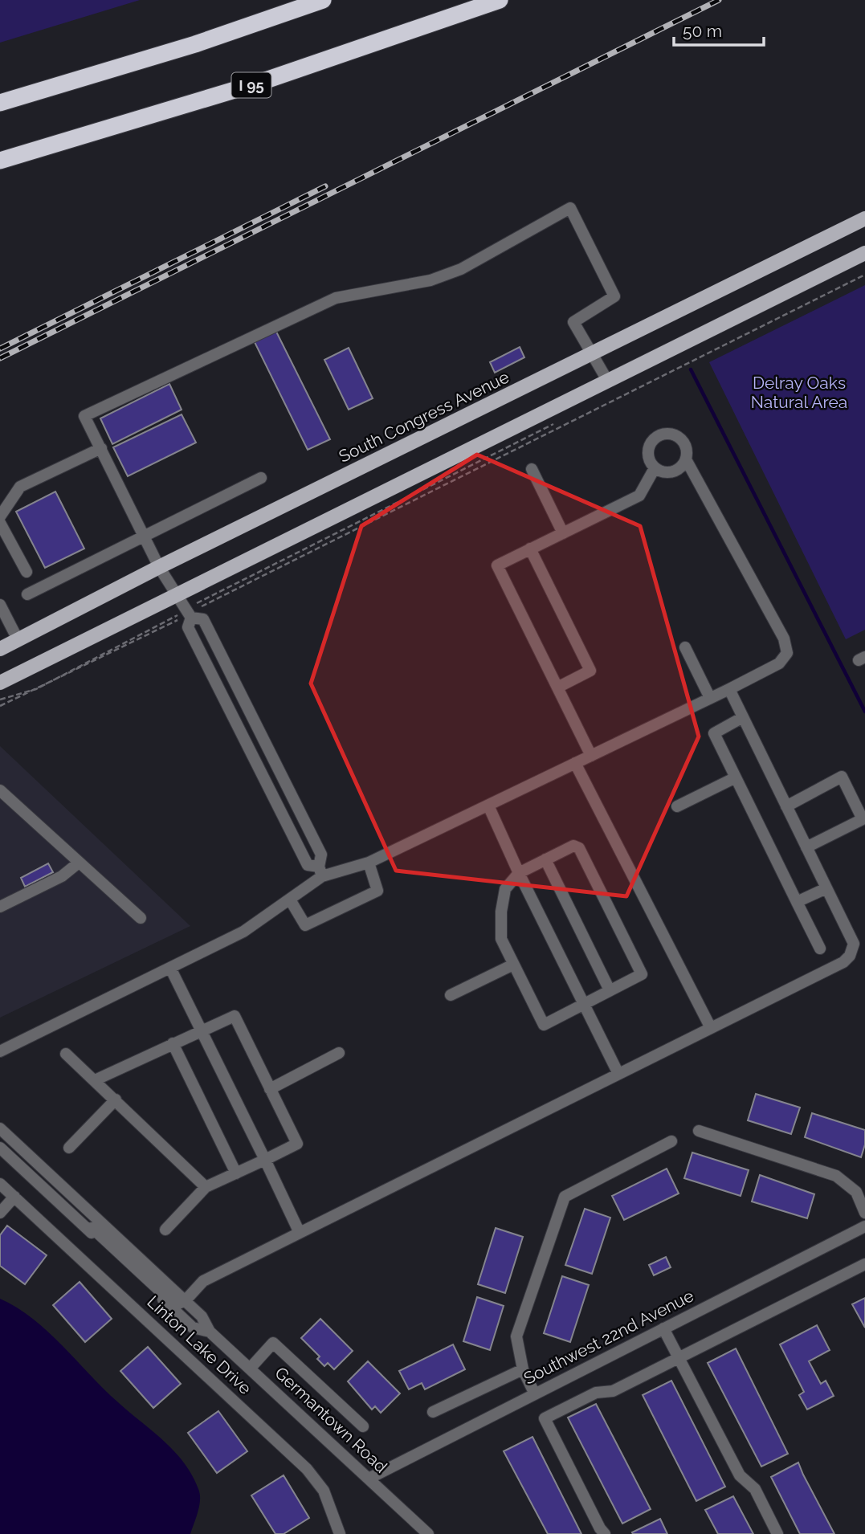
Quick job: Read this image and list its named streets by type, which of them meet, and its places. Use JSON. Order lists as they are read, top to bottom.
{
  "streets": {
    "highway": ["I 95"],
    "main road": ["South Congress Avenue"],
    "street": ["Southwest 22nd Avenue", "Linton Lake Drive", "Germantown Road"]
  },
  "crossings": [
    ["Southwest 22nd Avenue", "Germantown Road"]
  ],
  "parks": ["Delray Oaks Natural Area"],
  "scale_bar": "50 m"
}
